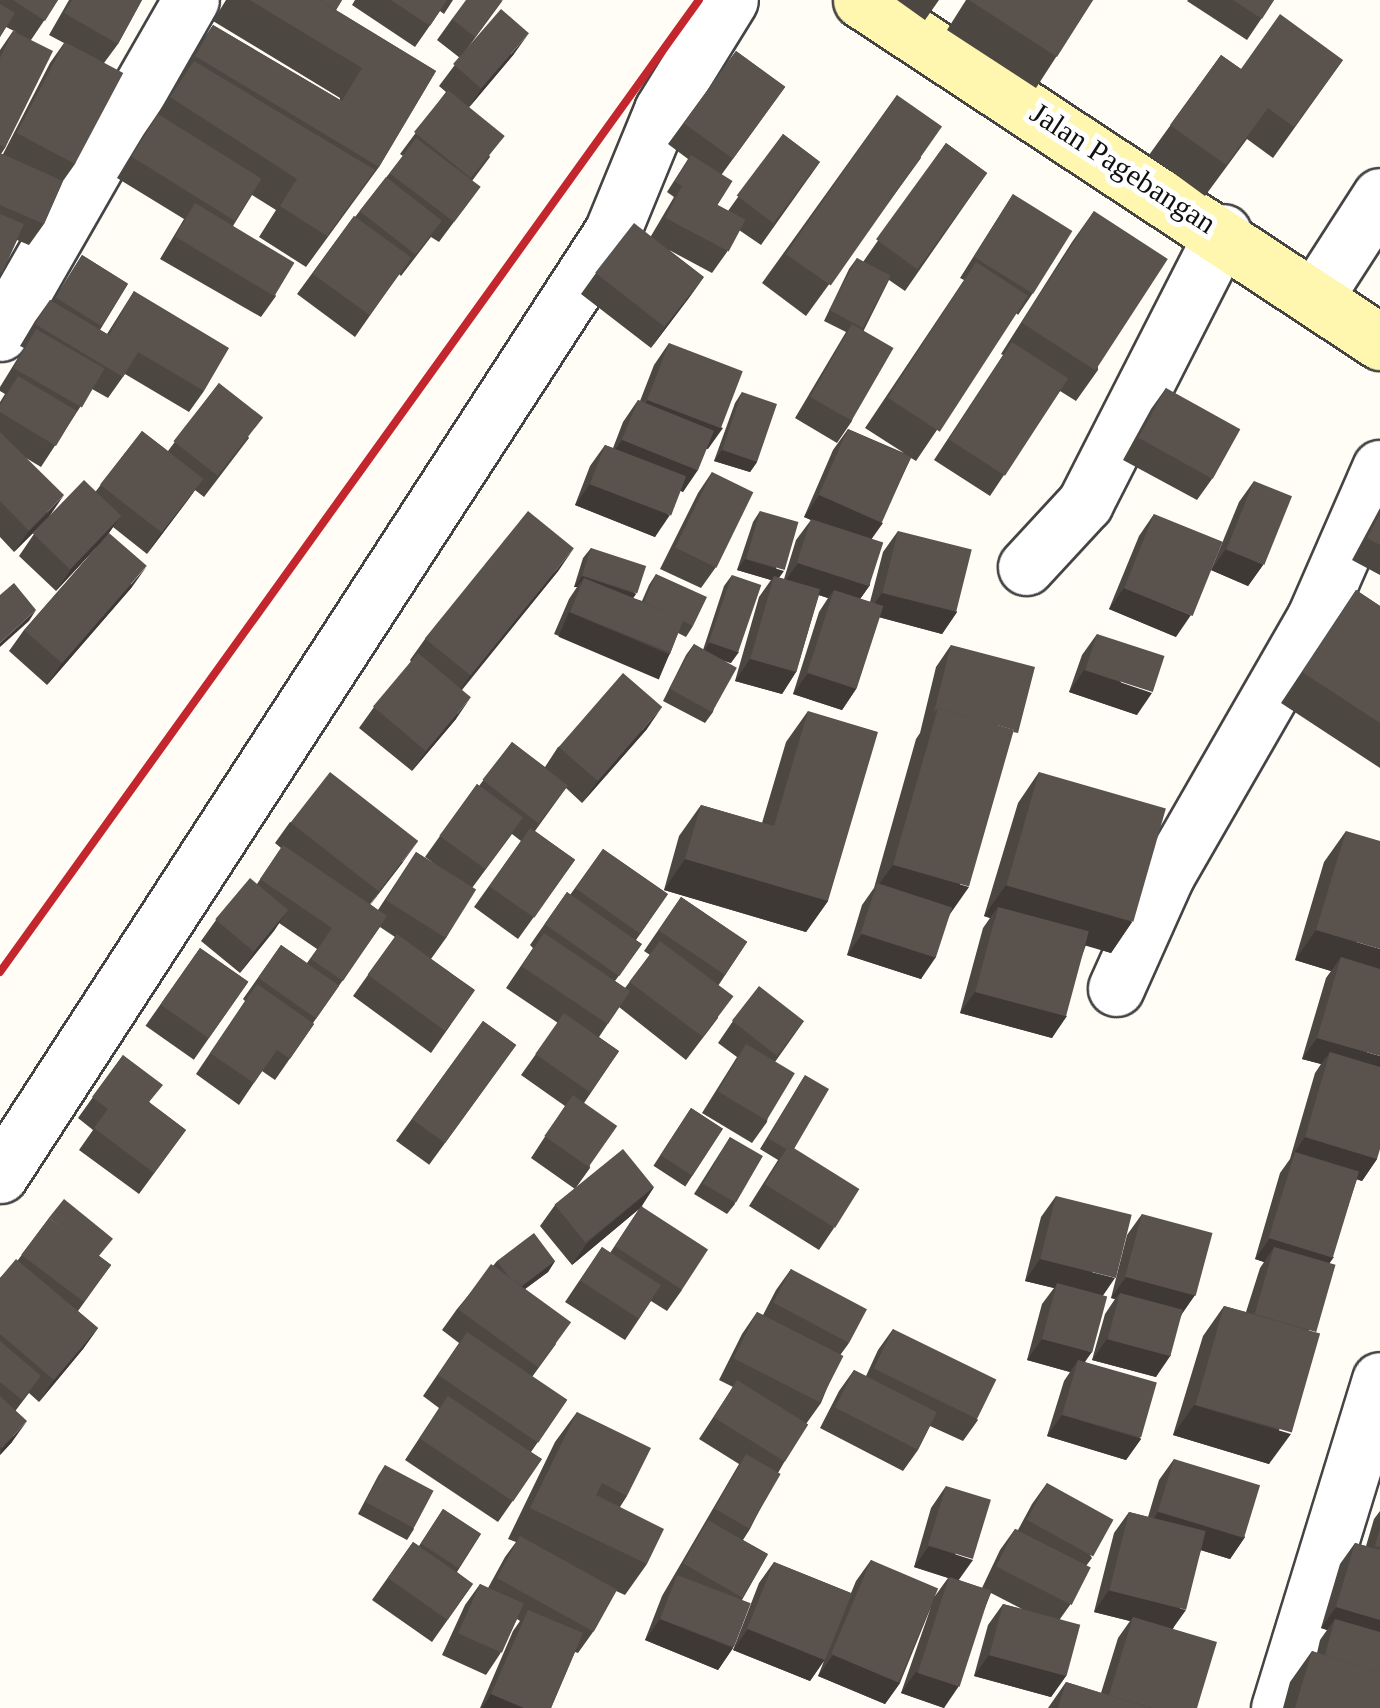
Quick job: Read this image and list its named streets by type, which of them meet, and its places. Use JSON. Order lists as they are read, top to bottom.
{
  "streets": {
    "street": ["Jalan Pagebangan"]
  }
}
